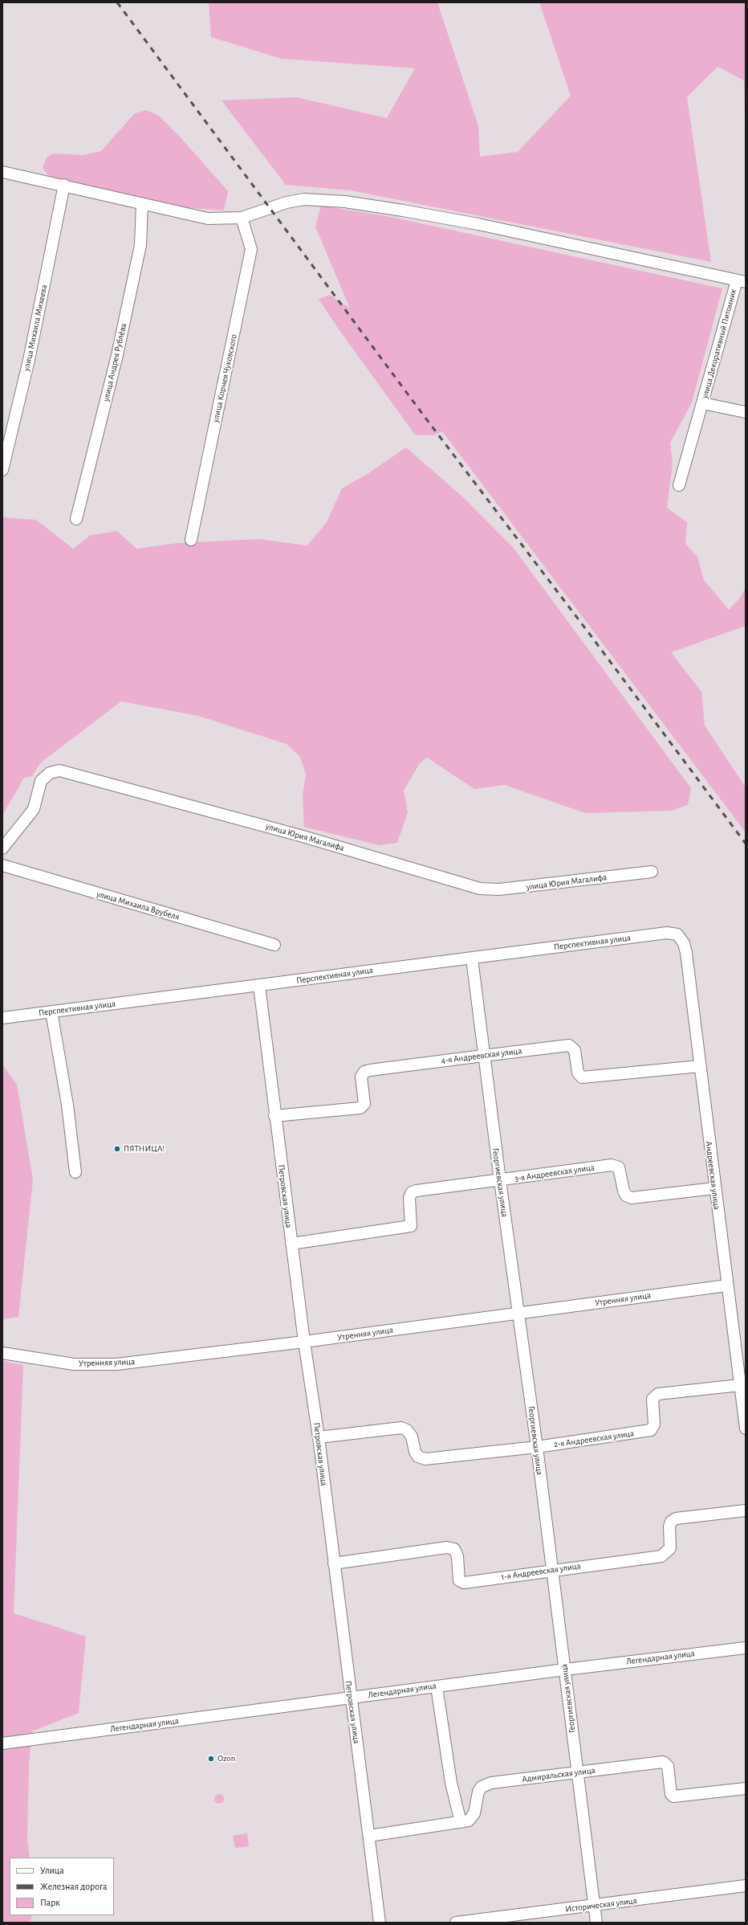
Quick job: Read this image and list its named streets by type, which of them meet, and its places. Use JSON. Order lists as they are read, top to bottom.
{
  "streets": {
    "street": [
      "улица Михаила Михеева",
      "улица Декоративный Питомник",
      "улица Андрея Рублёва",
      "улица Корнея Чуковского",
      "улица Юрия Магалифа",
      "улица Михаила Врубеля",
      "Перспективная улица",
      "4-я Андреевская улица",
      "3-я Андреевская улица",
      "Андреевская улица",
      "Георгиевская улица",
      "Петровская улица",
      "Утренняя улица",
      "2-я Андреевская улица",
      "1-я Андреевская улица",
      "Легендарная улица",
      "Адмиральская улица",
      "Историческая улица"
    ]
  },
  "crossings": [
    ["Перспективная улица", "Андреевская улица"],
    ["Перспективная улица", "Георгиевская улица"],
    ["Перспективная улица", "Петровская улица"],
    ["4-я Андреевская улица", "Андреевская улица"],
    ["4-я Андреевская улица", "Георгиевская улица"],
    ["4-я Андреевская улица", "Петровская улица"],
    ["3-я Андреевская улица", "Андреевская улица"],
    ["3-я Андреевская улица", "Георгиевская улица"],
    ["3-я Андреевская улица", "Петровская улица"],
    ["Андреевская улица", "Утренняя улица"],
    ["Андреевская улица", "2-я Андреевская улица"],
    ["Георгиевская улица", "Утренняя улица"],
    ["Георгиевская улица", "2-я Андреевская улица"],
    ["Георгиевская улица", "1-я Андреевская улица"],
    ["Георгиевская улица", "Легендарная улица"],
    ["Георгиевская улица", "Адмиральская улица"],
    ["Георгиевская улица", "Историческая улица"],
    ["Петровская улица", "Утренняя улица"],
    ["Петровская улица", "2-я Андреевская улица"],
    ["Петровская улица", "1-я Андреевская улица"],
    ["Петровская улица", "Легендарная улица"],
    ["Петровская улица", "Адмиральская улица"]
  ],
  "places": ["ПЯТНИЦА!", "Ozon"],
  "legend": ["Улица", "Железная дорога", "Парк"]
}
